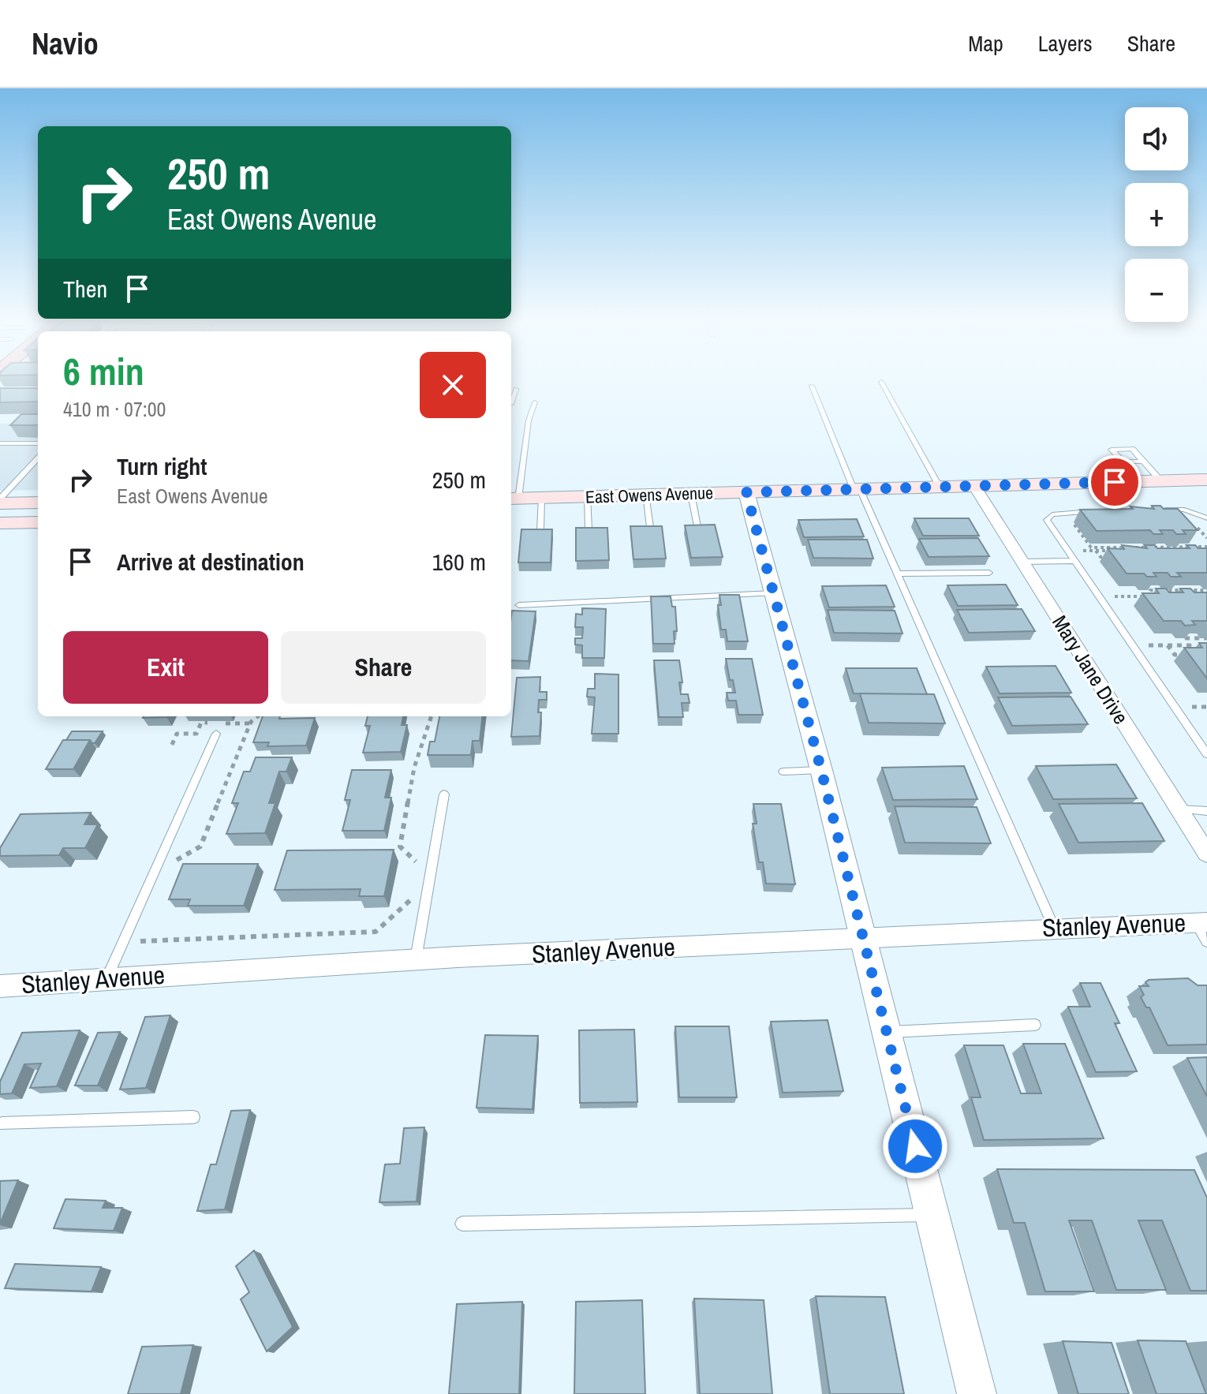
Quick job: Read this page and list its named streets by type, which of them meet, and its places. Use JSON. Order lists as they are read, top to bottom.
{
  "streets": {
    "main road": ["East Owens Avenue"],
    "street": ["Mary Jane Drive", "Stanley Avenue"]
  },
  "crossings": [
    ["East Owens Avenue", "Mary Jane Drive"]
  ],
  "page": {
    "header": "Navio",
    "nav": ["Map", "Layers", "Share"],
    "map_buttons": ["+", "−"],
    "turn": ["250 m", "East Owens Avenue"],
    "then": "Then",
    "heading": ["6 min", "410 m · 07:00"],
    "list": [
      {
        "name": "Turn right",
        "note": "East Owens Avenue",
        "value": "250 m"
      },
      {
        "name": "Arrive at destination",
        "value": "160 m"
      }
    ],
    "buttons": ["Exit", "Share"]
  }
}
